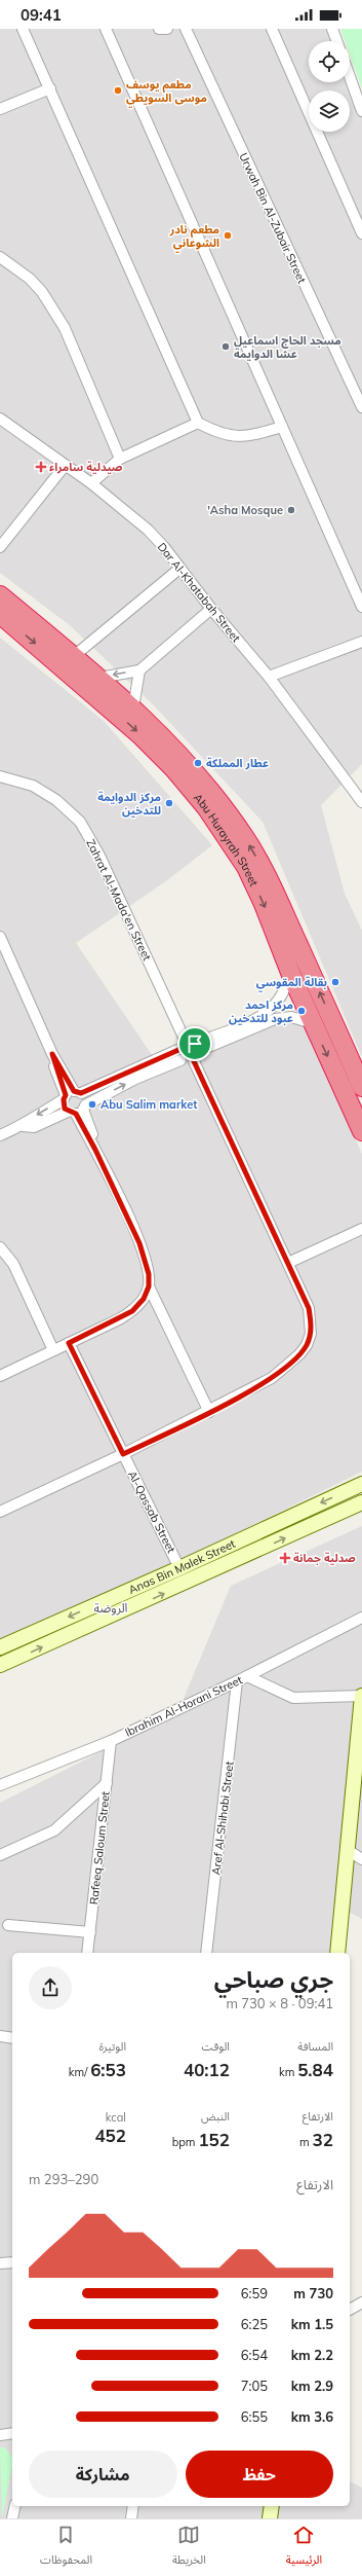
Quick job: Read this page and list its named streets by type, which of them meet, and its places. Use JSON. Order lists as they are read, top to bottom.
{
  "streets": {
    "highway": ["Abu Hurayrah Street"],
    "main road": ["Anas Bin Malek Street"],
    "street": [
      "Urwah Bin Al-Zubair Street",
      "Dar Al-Khatabah Street",
      "Zahrat Al-Mada'en Street",
      "Al-Qassab Street",
      "Ibrahim Al-Horani Street",
      "Aref Al-Shihabi Street",
      "Rafeeq Saloum Street"
    ]
  },
  "crossings": [
    ["Al-Qassab Street", "Anas Bin Malek Street"],
    ["Ibrahim Al-Horani Street", "Aref Al-Shihabi Street"],
    ["Ibrahim Al-Horani Street", "Rafeeq Saloum Street"]
  ],
  "districts": ["الروضة"],
  "places": {
    "other": [
      "مطعم يوسف موسى السويطي",
      "مطعم نادر الشوعاني",
      "مسجد الحاج اسماعيل عشا الدوايمة",
      "'Asha Mosque",
      "عطار المملكة",
      "مركز الدوايمة للتدخين",
      "بقالة المقوسي",
      "مركز احمد عبود للتدخين",
      "Abu Salim market"
    ],
    "health": ["صيدلية سامراء", "صدلية جمانة"]
  },
  "page": {
    "status": "09:41",
    "heading": ["جري صباحي", "09:41 · 8 × 730 m"],
    "stats": [
      ["المسافة", "5.84 km"],
      ["الوقت", "40:12"],
      ["الوتيرة", "6:53 /km"],
      ["الارتفاع", "32 m"],
      ["النبض", "152 bpm"],
      ["kcal", "452"]
    ],
    "chart": ["الارتفاع", "290–293 m"],
    "list": [
      {
        "name": "730 m",
        "note": "6:59"
      },
      {
        "name": "1.5 km",
        "note": "6:25"
      },
      {
        "name": "2.2 km",
        "note": "6:54"
      },
      {
        "name": "2.9 km",
        "note": "7:05"
      },
      {
        "name": "3.6 km",
        "note": "6:55"
      }
    ],
    "buttons": ["حفظ", "مشاركة"],
    "tabs": ["الرئيسية", "الخريطة", "المحفوظات"]
  }
}
